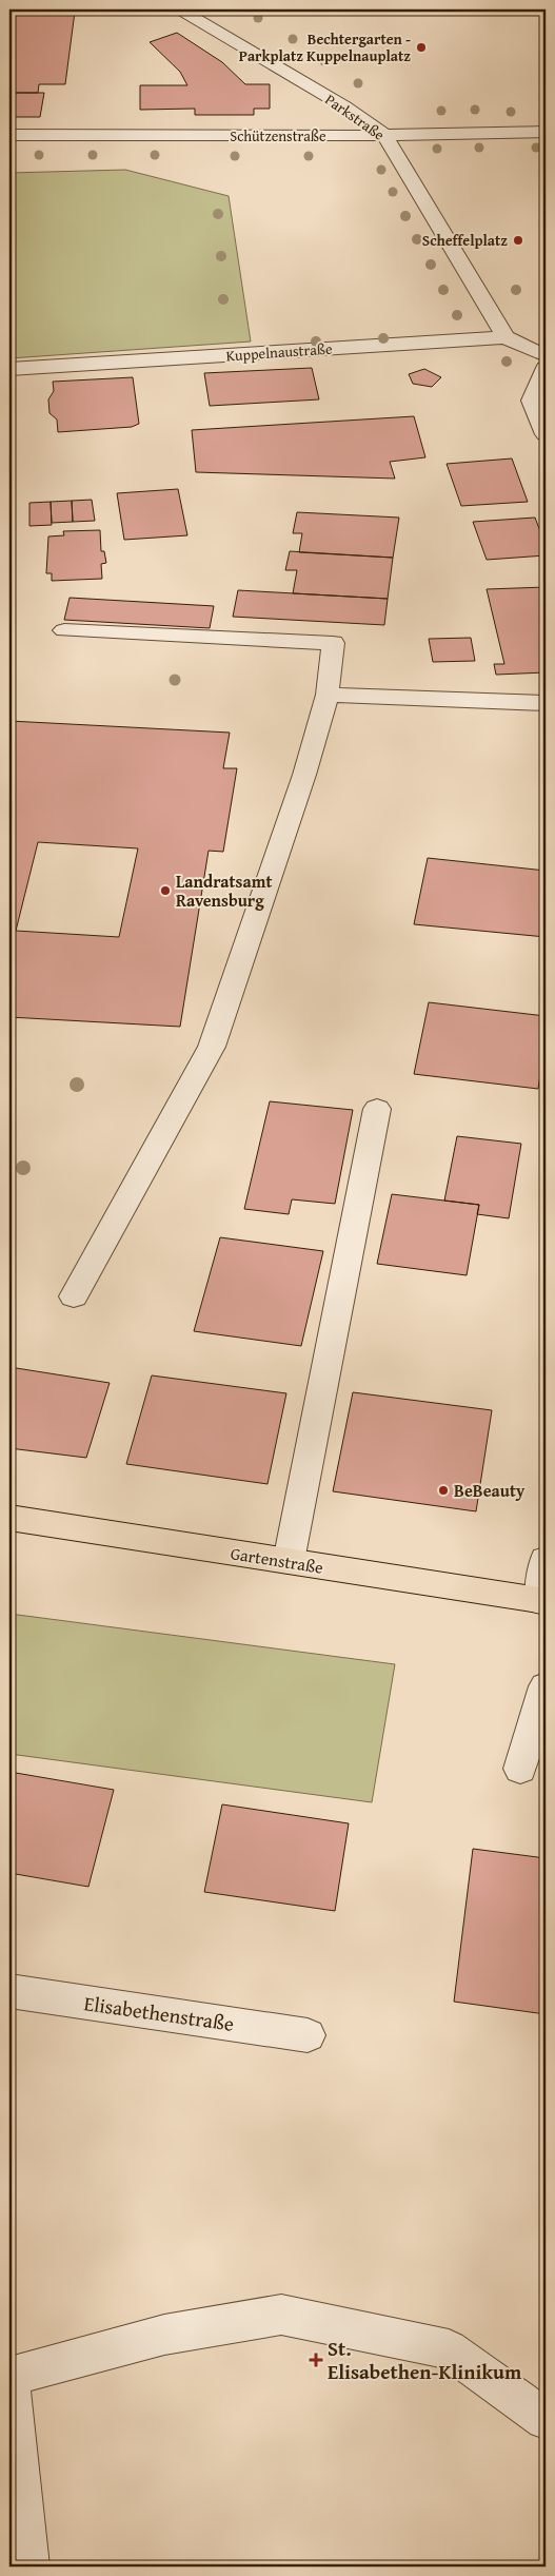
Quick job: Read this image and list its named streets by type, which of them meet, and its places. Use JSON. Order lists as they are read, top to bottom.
{
  "streets": {
    "main road": ["Gartenstraße"],
    "street": [
      "Parkstraße",
      "Schützenstraße",
      "Kuppelnaustraße",
      "Elisabethenstraße"
    ]
  },
  "crossings": [
    ["Parkstraße", "Schützenstraße"],
    ["Parkstraße", "Kuppelnaustraße"]
  ],
  "places": {
    "other": [
      "Bechtergarten - Parkplatz Kuppelnauplatz",
      "Scheffelplatz",
      "Landratsamt Ravensburg",
      "BeBeauty"
    ],
    "health": ["St. Elisabethen-Klinikum"]
  }
}
